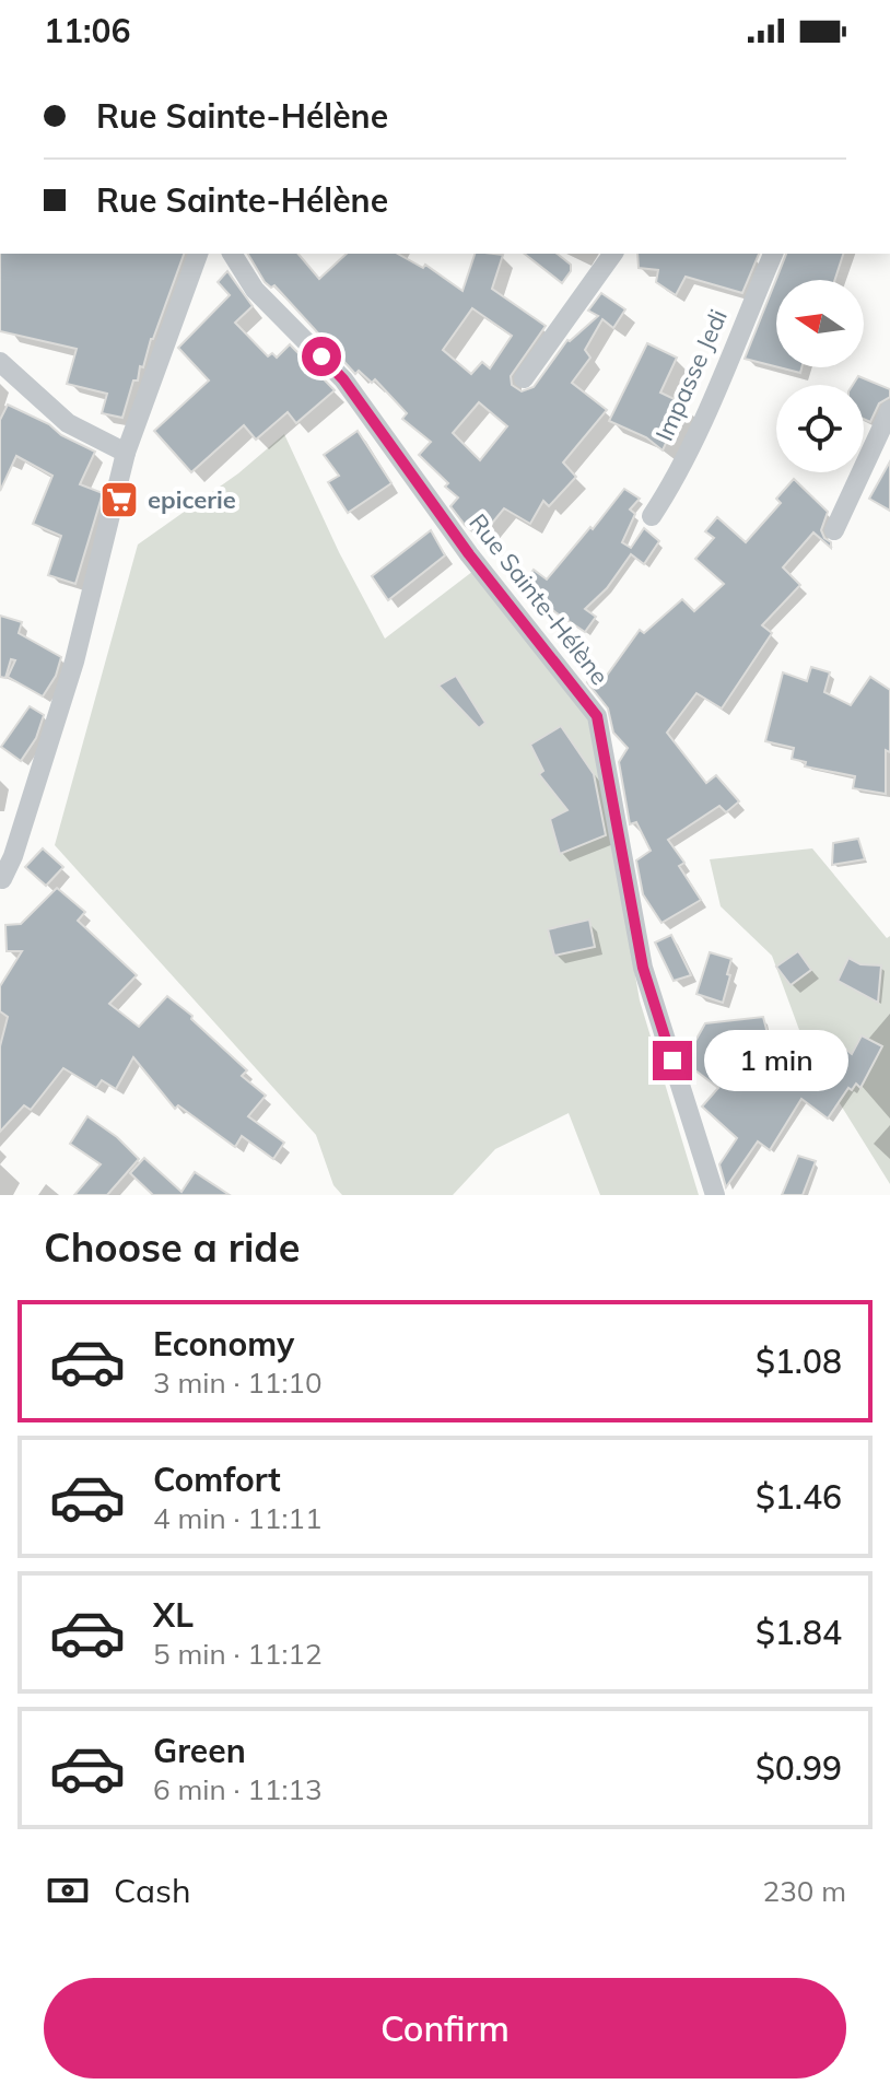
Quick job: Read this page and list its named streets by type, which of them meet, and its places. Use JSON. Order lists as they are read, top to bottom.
{
  "streets": {
    "street": ["Impasse Jedi", "Rue Sainte-Hélène"]
  },
  "places": {
    "supermarket": ["epicerie"]
  },
  "north": "left",
  "page": {
    "status": "11:06",
    "banner": ["Rue Sainte-Hélène", "Rue Sainte-Hélène"],
    "bubble": "1 min",
    "heading": "Choose a ride",
    "list": [
      {
        "name": "Economy",
        "note": "3 min · 11:10",
        "value": "$1.08"
      },
      {
        "name": "Comfort",
        "note": "4 min · 11:11",
        "value": "$1.46"
      },
      {
        "name": "XL",
        "note": "5 min · 11:12",
        "value": "$1.84"
      },
      {
        "name": "Green",
        "note": "6 min · 11:13",
        "value": "$0.99"
      }
    ],
    "pay": ["Cash", "230 m"],
    "buttons": "Confirm"
  }
}
